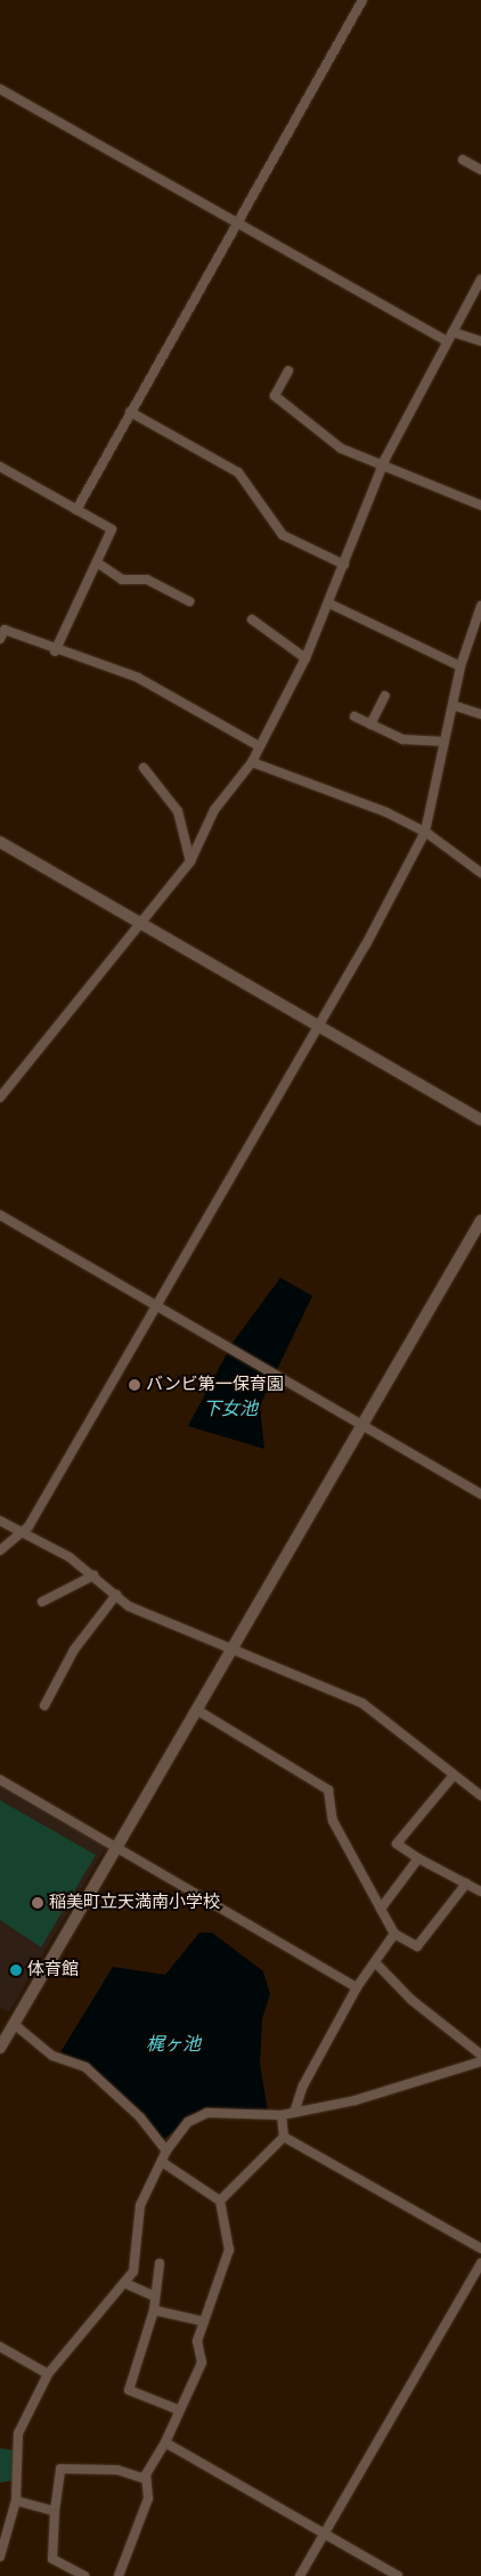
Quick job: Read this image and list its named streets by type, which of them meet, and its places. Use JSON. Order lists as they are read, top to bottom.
{
  "water": ["下女池", "梶ヶ池"],
  "places": ["バンビ第一保育園", "稲美町立天満南小学校", "体育館"]
}
